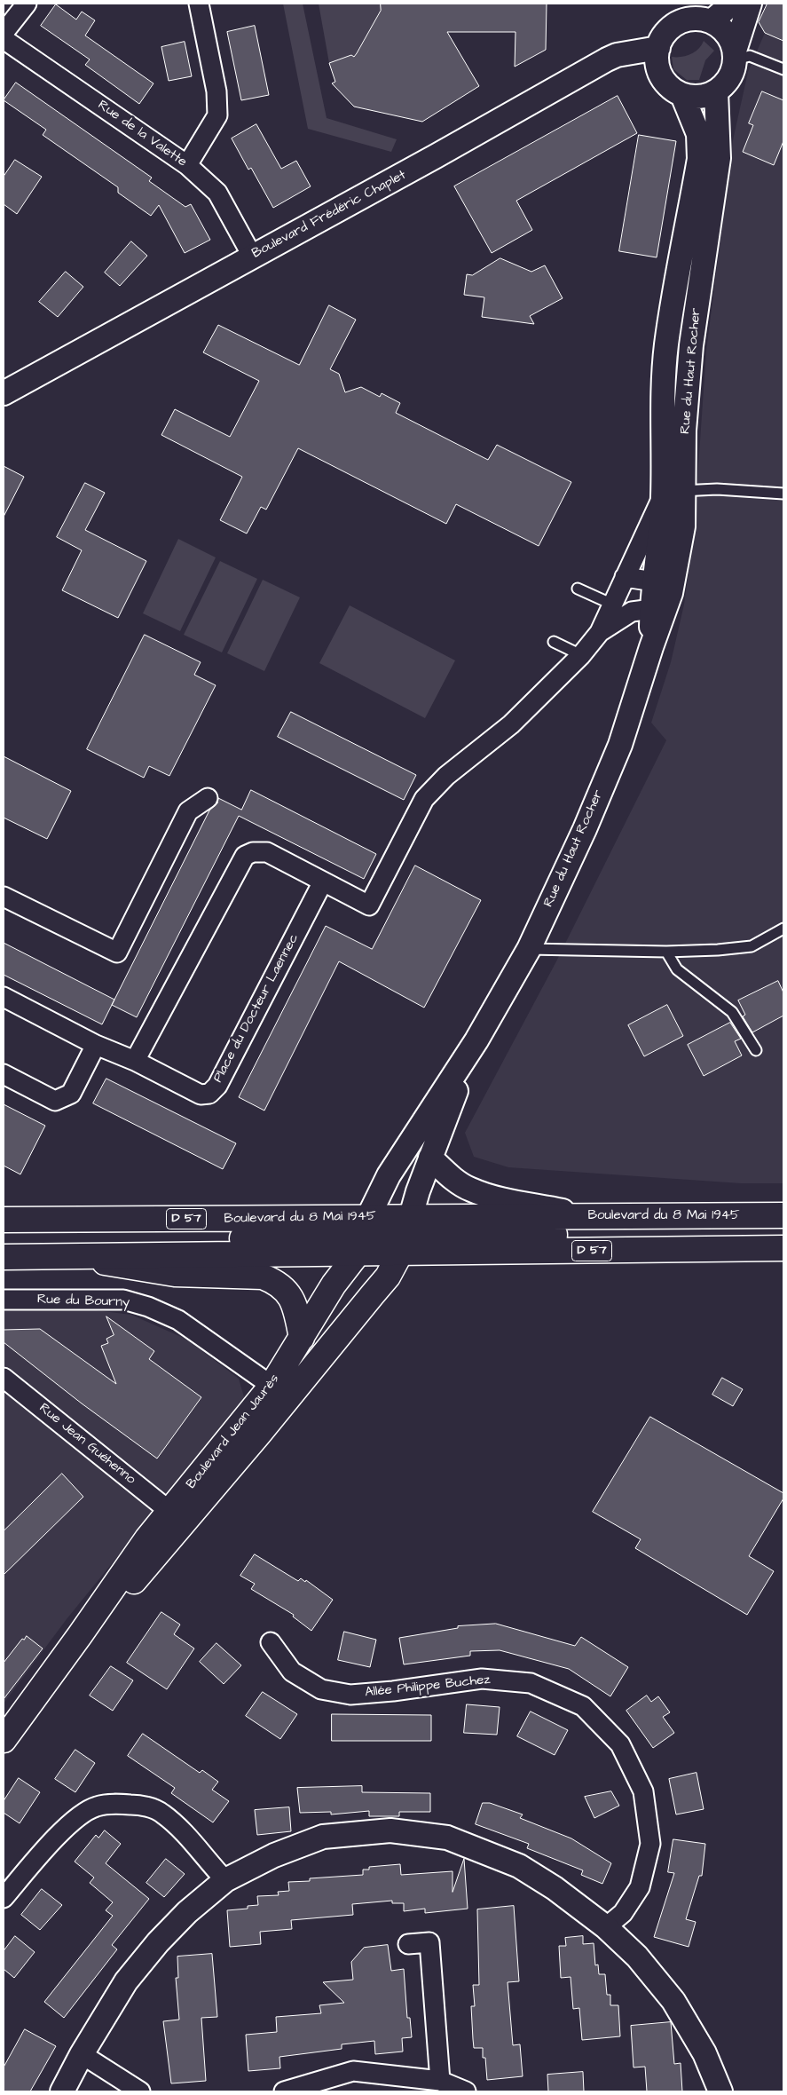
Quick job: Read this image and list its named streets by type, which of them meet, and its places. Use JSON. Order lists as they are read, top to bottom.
{
  "streets": {
    "main road": ["Boulevard du 8 Mai 1945", "D 57", "Boulevard Jean Jaurès"],
    "street": [
      "Rue de la Valette",
      "Boulevard Frédéric Chaplet",
      "Rue du Haut Rocher",
      "Place du Docteur Laennec",
      "Rue du Bourny",
      "Rue Jean Guéhenno",
      "Allée Philippe Buchez"
    ]
  },
  "crossings": [
    ["Rue de la Valette", "Boulevard Frédéric Chaplet"],
    ["Boulevard Frédéric Chaplet", "Rue du Haut Rocher"],
    ["Rue du Haut Rocher", "Boulevard du 8 Mai 1945"],
    ["Rue du Haut Rocher", "Boulevard Jean Jaurès"],
    ["Boulevard du 8 Mai 1945", "Boulevard Jean Jaurès"],
    ["Rue du Bourny", "Boulevard Jean Jaurès"],
    ["Boulevard Jean Jaurès", "Rue Jean Guéhenno"]
  ]
}
